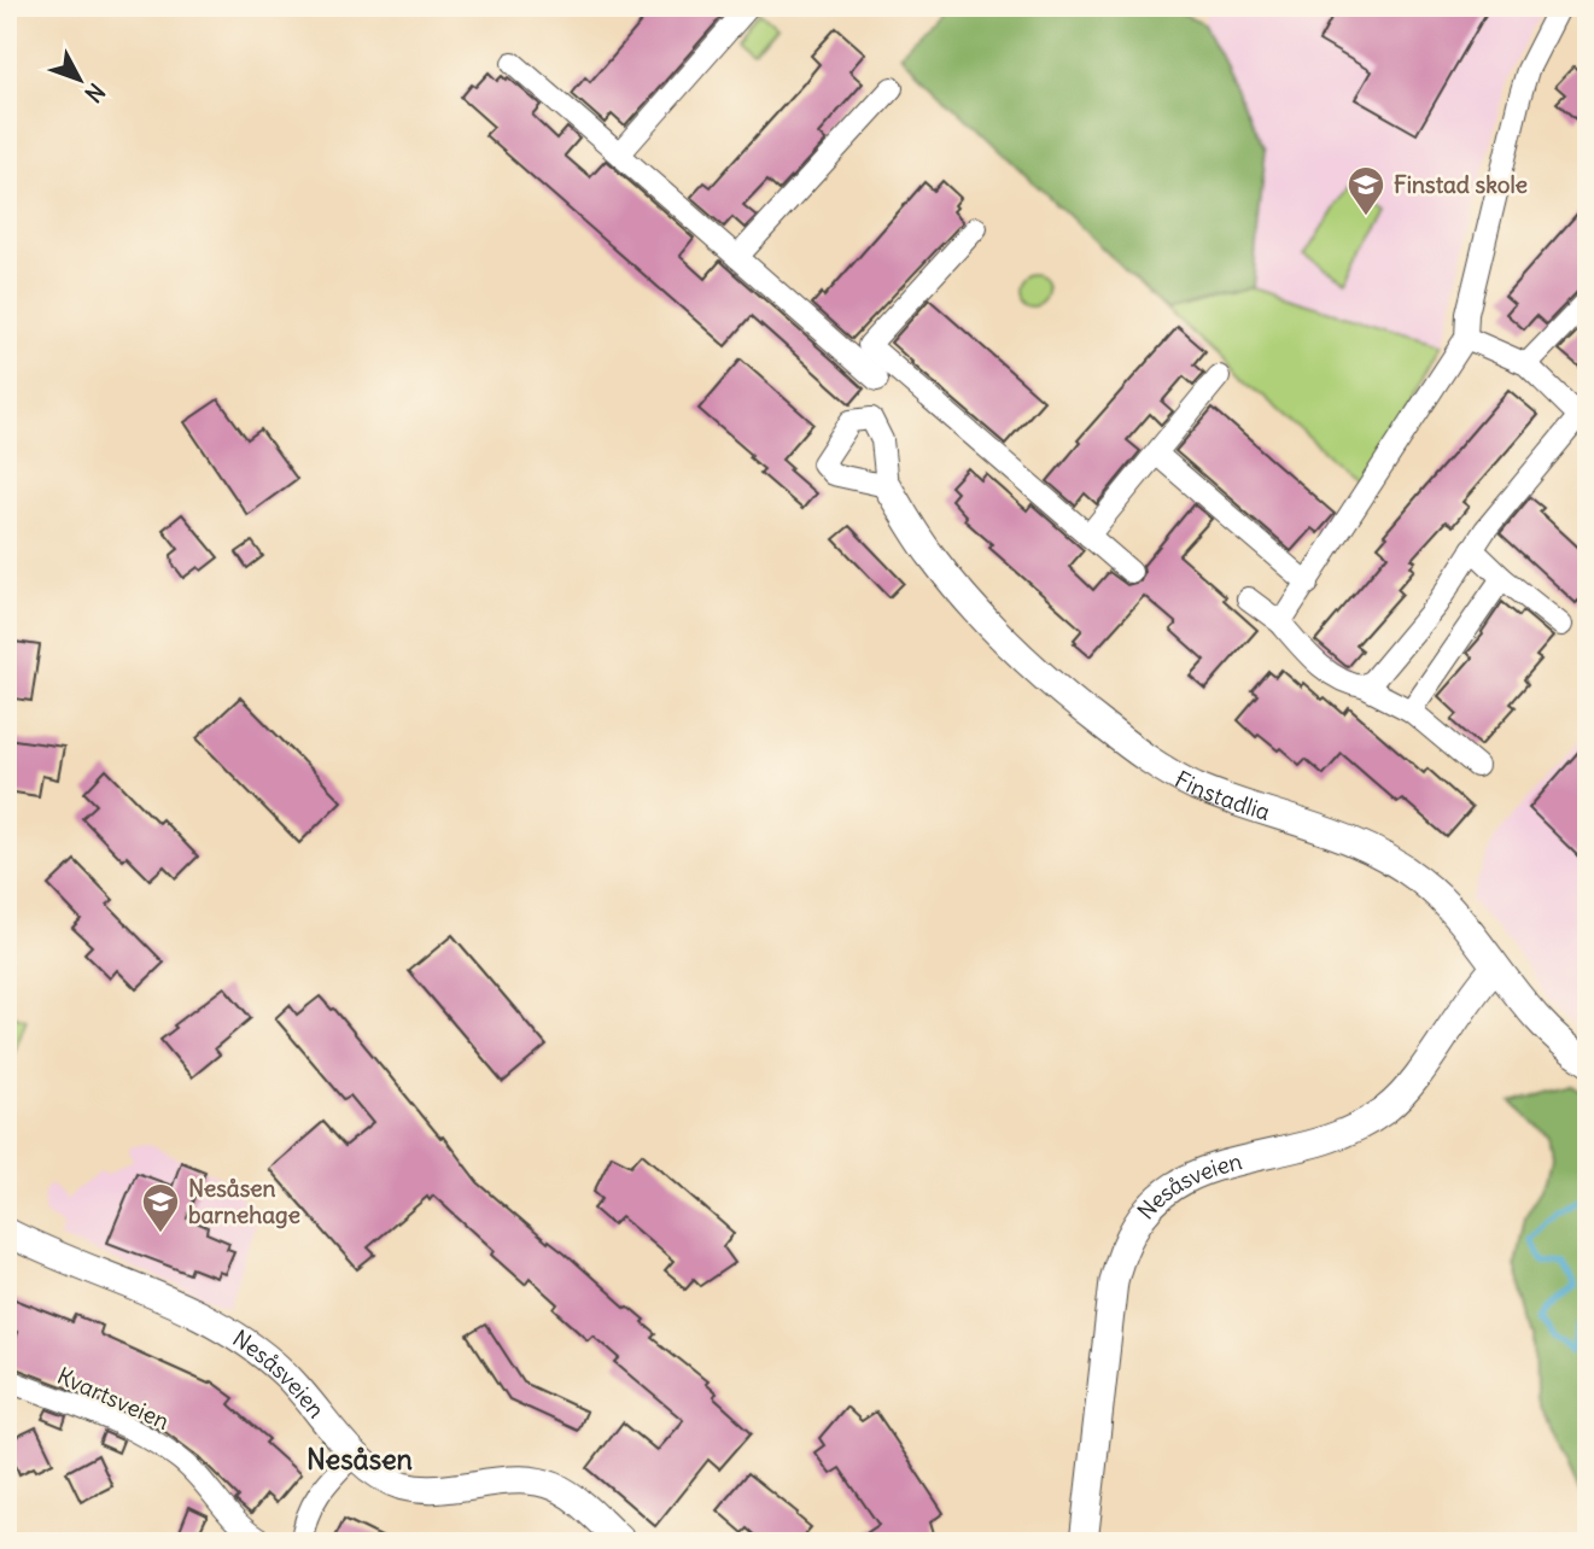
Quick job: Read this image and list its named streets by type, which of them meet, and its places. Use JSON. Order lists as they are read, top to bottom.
{
  "streets": {
    "street": ["Finstadlia", "Nesåsveien", "Kvartsveien"]
  },
  "crossings": [
    ["Finstadlia", "Nesåsveien"]
  ],
  "districts": ["Nesåsen"],
  "places": {
    "school or university": ["Finstad skole", "Nesåsen barnehage"]
  },
  "north": "bottom right"
}
